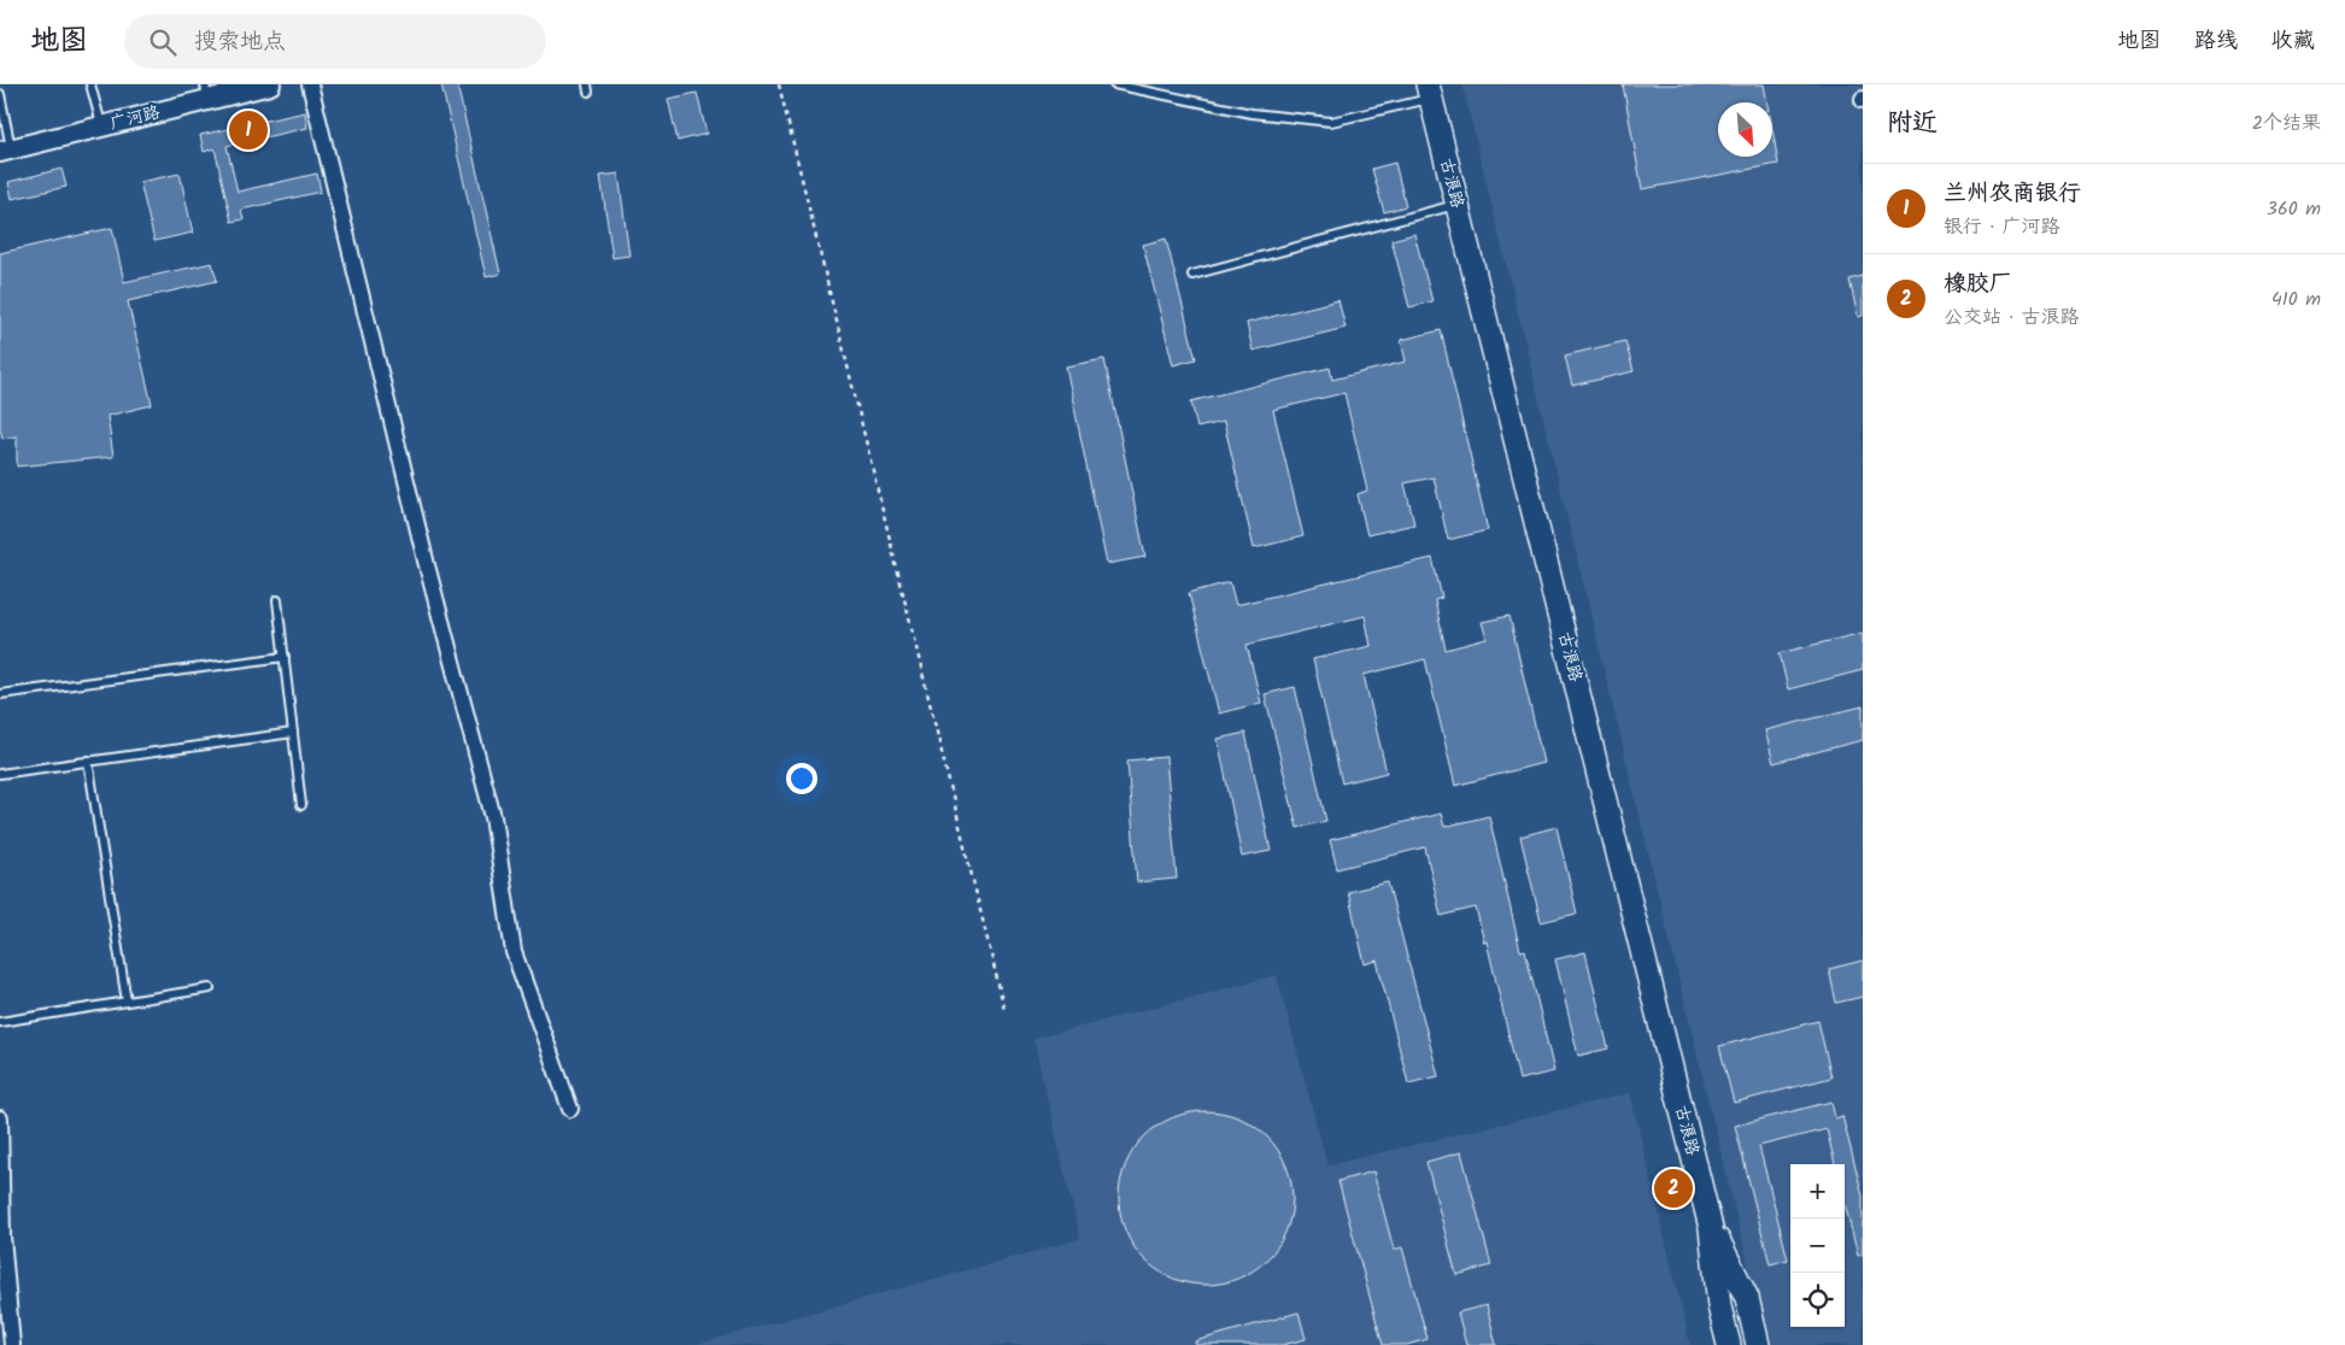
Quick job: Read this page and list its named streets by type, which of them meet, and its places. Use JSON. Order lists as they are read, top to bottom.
{
  "streets": {
    "main road": ["古浪路"],
    "street": ["广河路"]
  },
  "north": "bottom right",
  "page": {
    "header": "地图",
    "search": "搜索地点",
    "nav": ["地图", "路线", "收藏"],
    "heading": ["附近", "2个结果"],
    "pins": ["1", "2"],
    "list": [
      {
        "mark": "1",
        "name": "兰州农商银行",
        "note": "银行 · 广河路",
        "value": "360 m"
      },
      {
        "mark": "2",
        "name": "橡胶厂",
        "note": "公交站 · 古浪路",
        "value": "410 m"
      }
    ],
    "map_buttons": ["+", "−"]
  }
}
